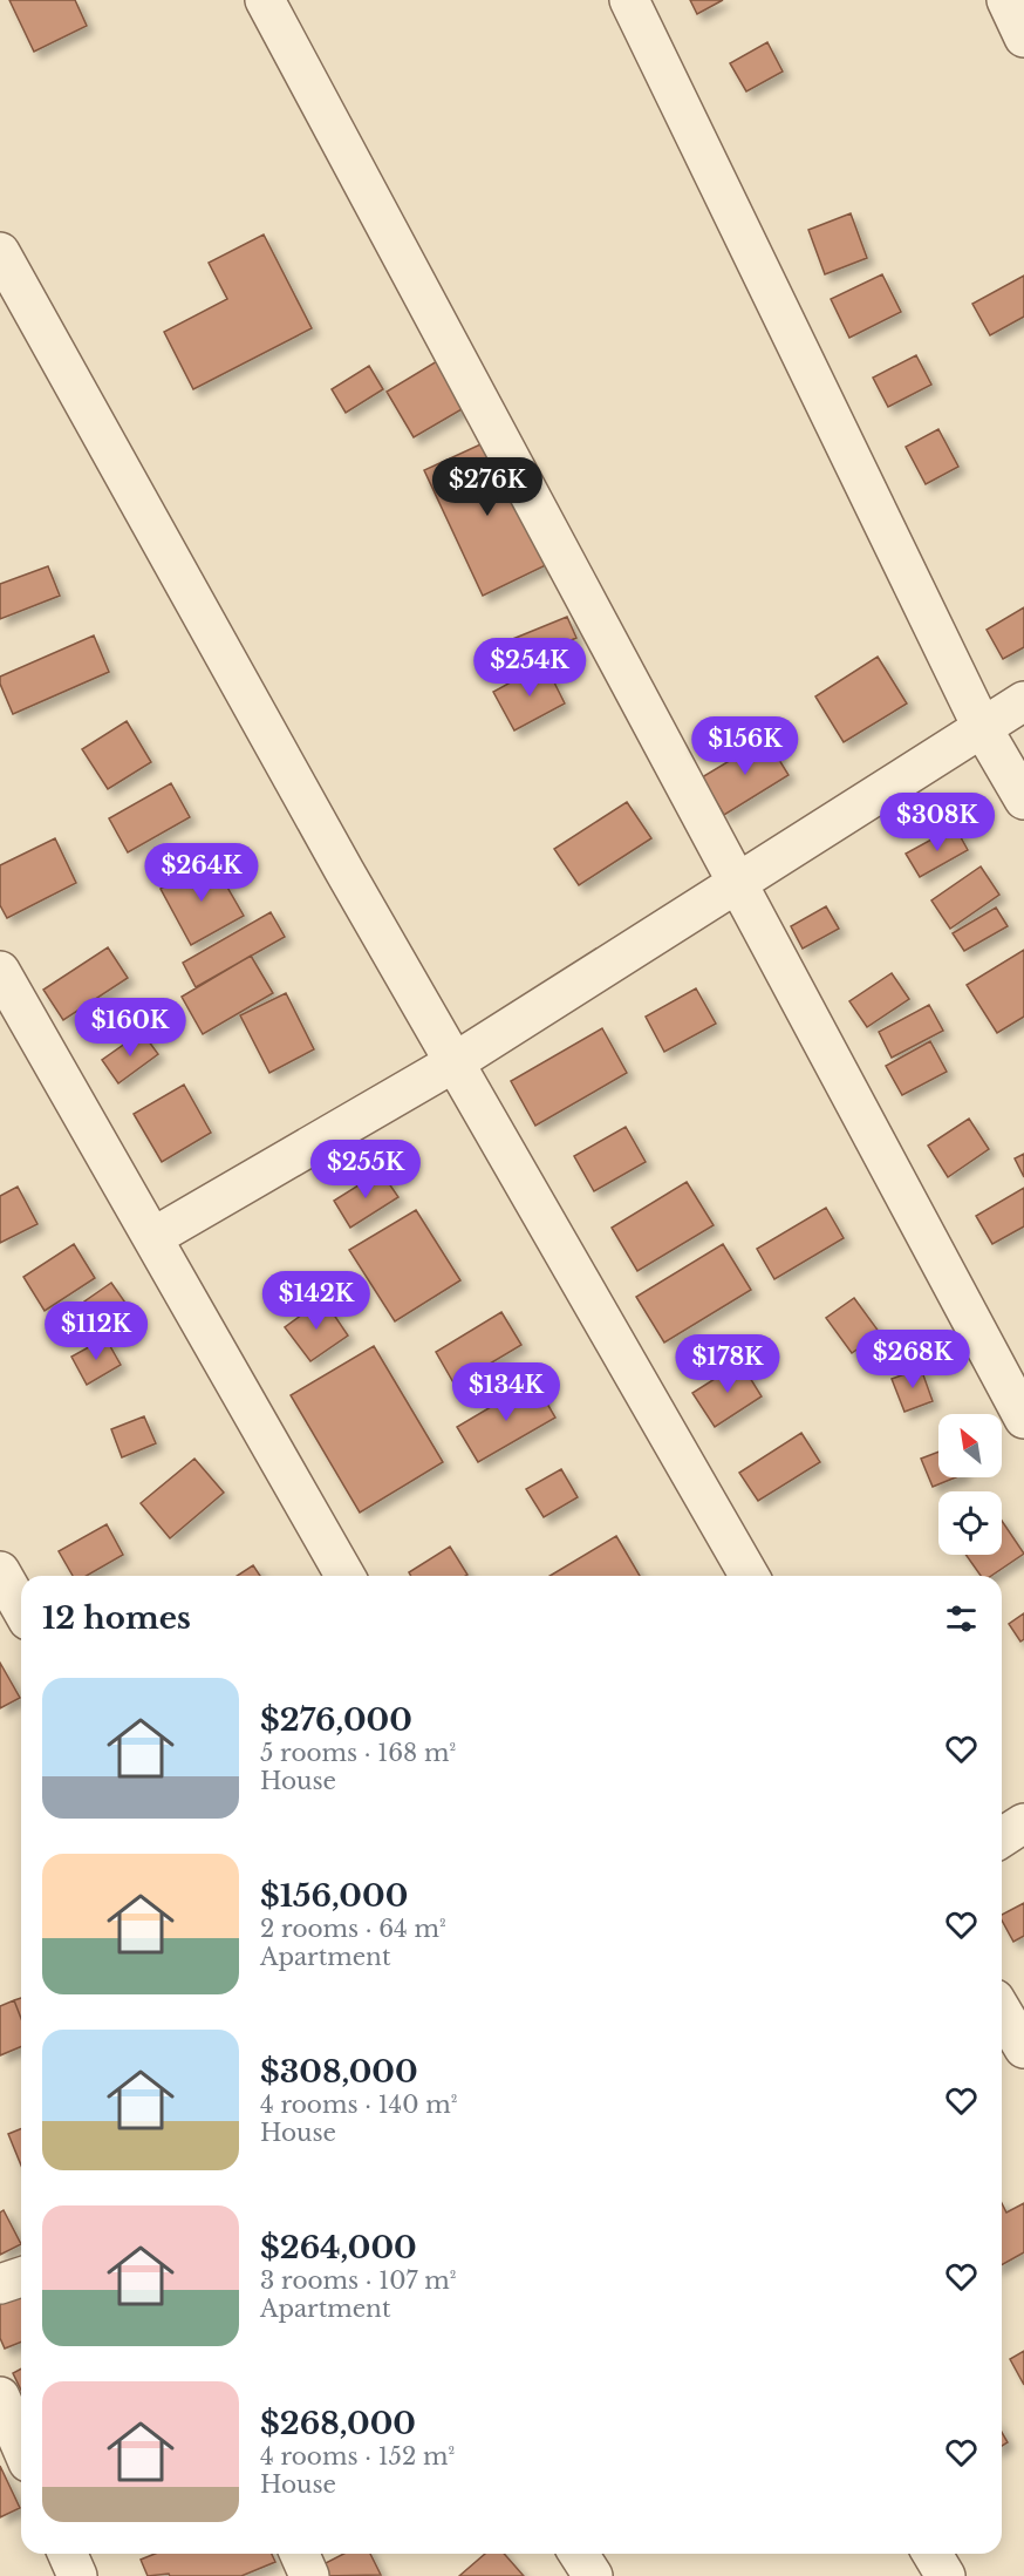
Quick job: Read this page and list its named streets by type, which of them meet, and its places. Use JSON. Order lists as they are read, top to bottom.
{
  "north": "top left",
  "page": {
    "price": [
      "$276K",
      "$254K",
      "$156K",
      "$308K",
      "$264K",
      "$160K",
      "$255K",
      "$142K",
      "$112K",
      "$268K",
      "$178K",
      "$134K"
    ],
    "heading": "12 homes",
    "list": [
      {
        "name": "$276,000",
        "note": "5 rooms · 168 m² · House"
      },
      {
        "name": "$156,000",
        "note": "2 rooms · 64 m² · Apartment"
      },
      {
        "name": "$308,000",
        "note": "4 rooms · 140 m² · House"
      },
      {
        "name": "$264,000",
        "note": "3 rooms · 107 m² · Apartment"
      },
      {
        "name": "$268,000",
        "note": "4 rooms · 152 m² · House"
      }
    ]
  }
}
